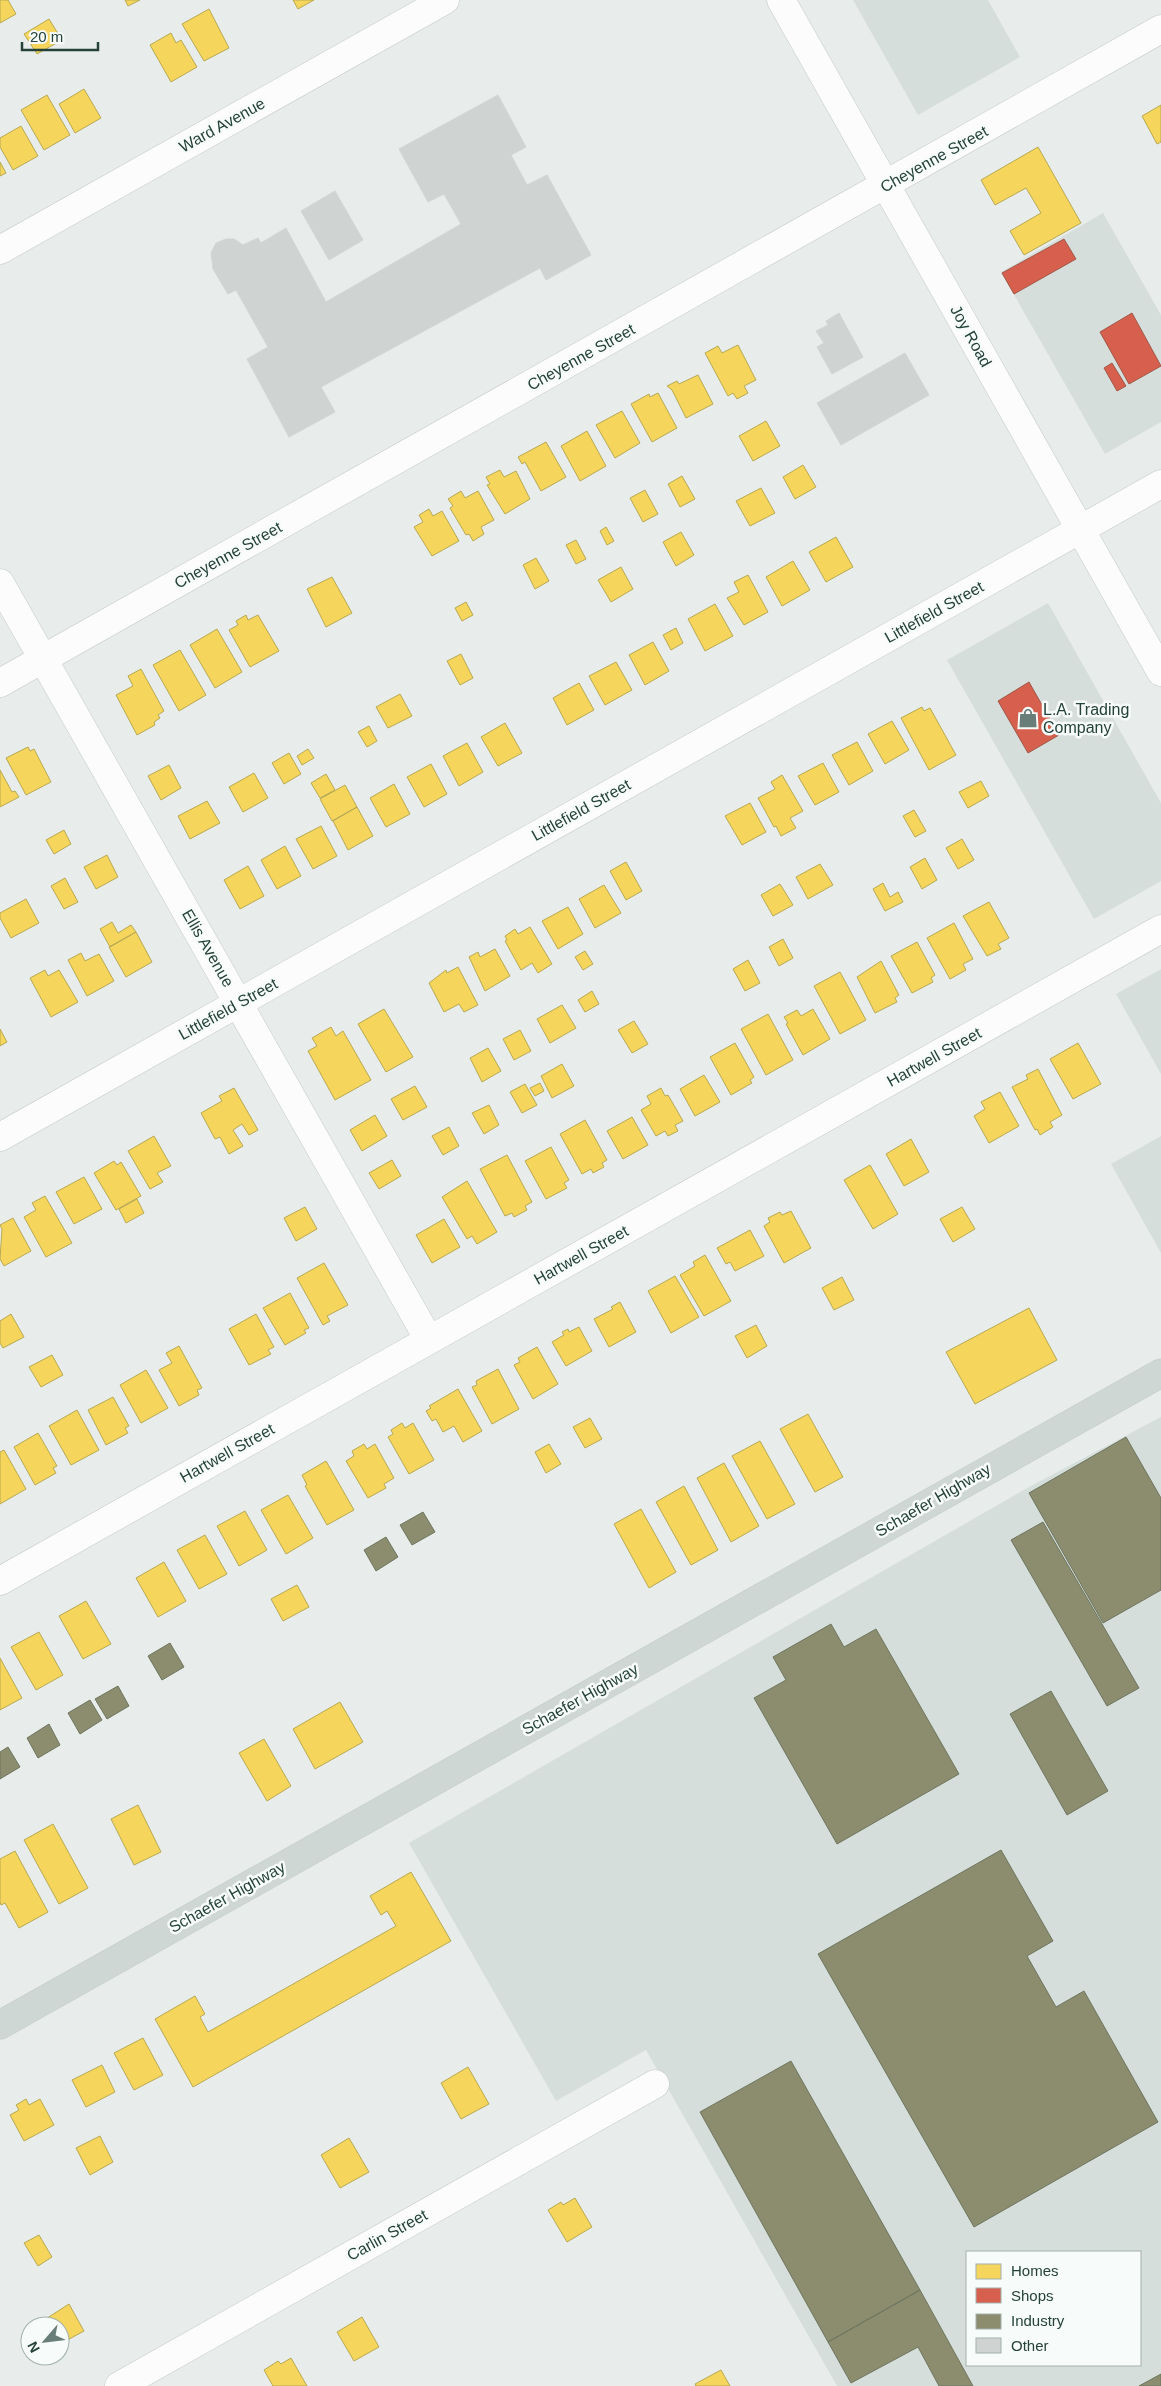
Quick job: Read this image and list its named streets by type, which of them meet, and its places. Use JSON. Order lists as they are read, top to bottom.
{
  "streets": {
    "main road": ["Schaefer Highway"],
    "street": [
      "Ward Avenue",
      "Cheyenne Street",
      "Joy Road",
      "Littlefield Street",
      "Ellis Avenue",
      "Hartwell Street",
      "Carlin Street"
    ]
  },
  "crossings": [
    ["Cheyenne Street", "Joy Road"],
    ["Cheyenne Street", "Ellis Avenue"],
    ["Joy Road", "Littlefield Street"],
    ["Littlefield Street", "Ellis Avenue"],
    ["Ellis Avenue", "Hartwell Street"]
  ],
  "places": {
    "shop": ["L.A. Trading Company"]
  },
  "legend": [
    "Homes",
    "Shops",
    "Industry",
    "Other"
  ],
  "scale_bar": "20 m",
  "north": "bottom left"
}
